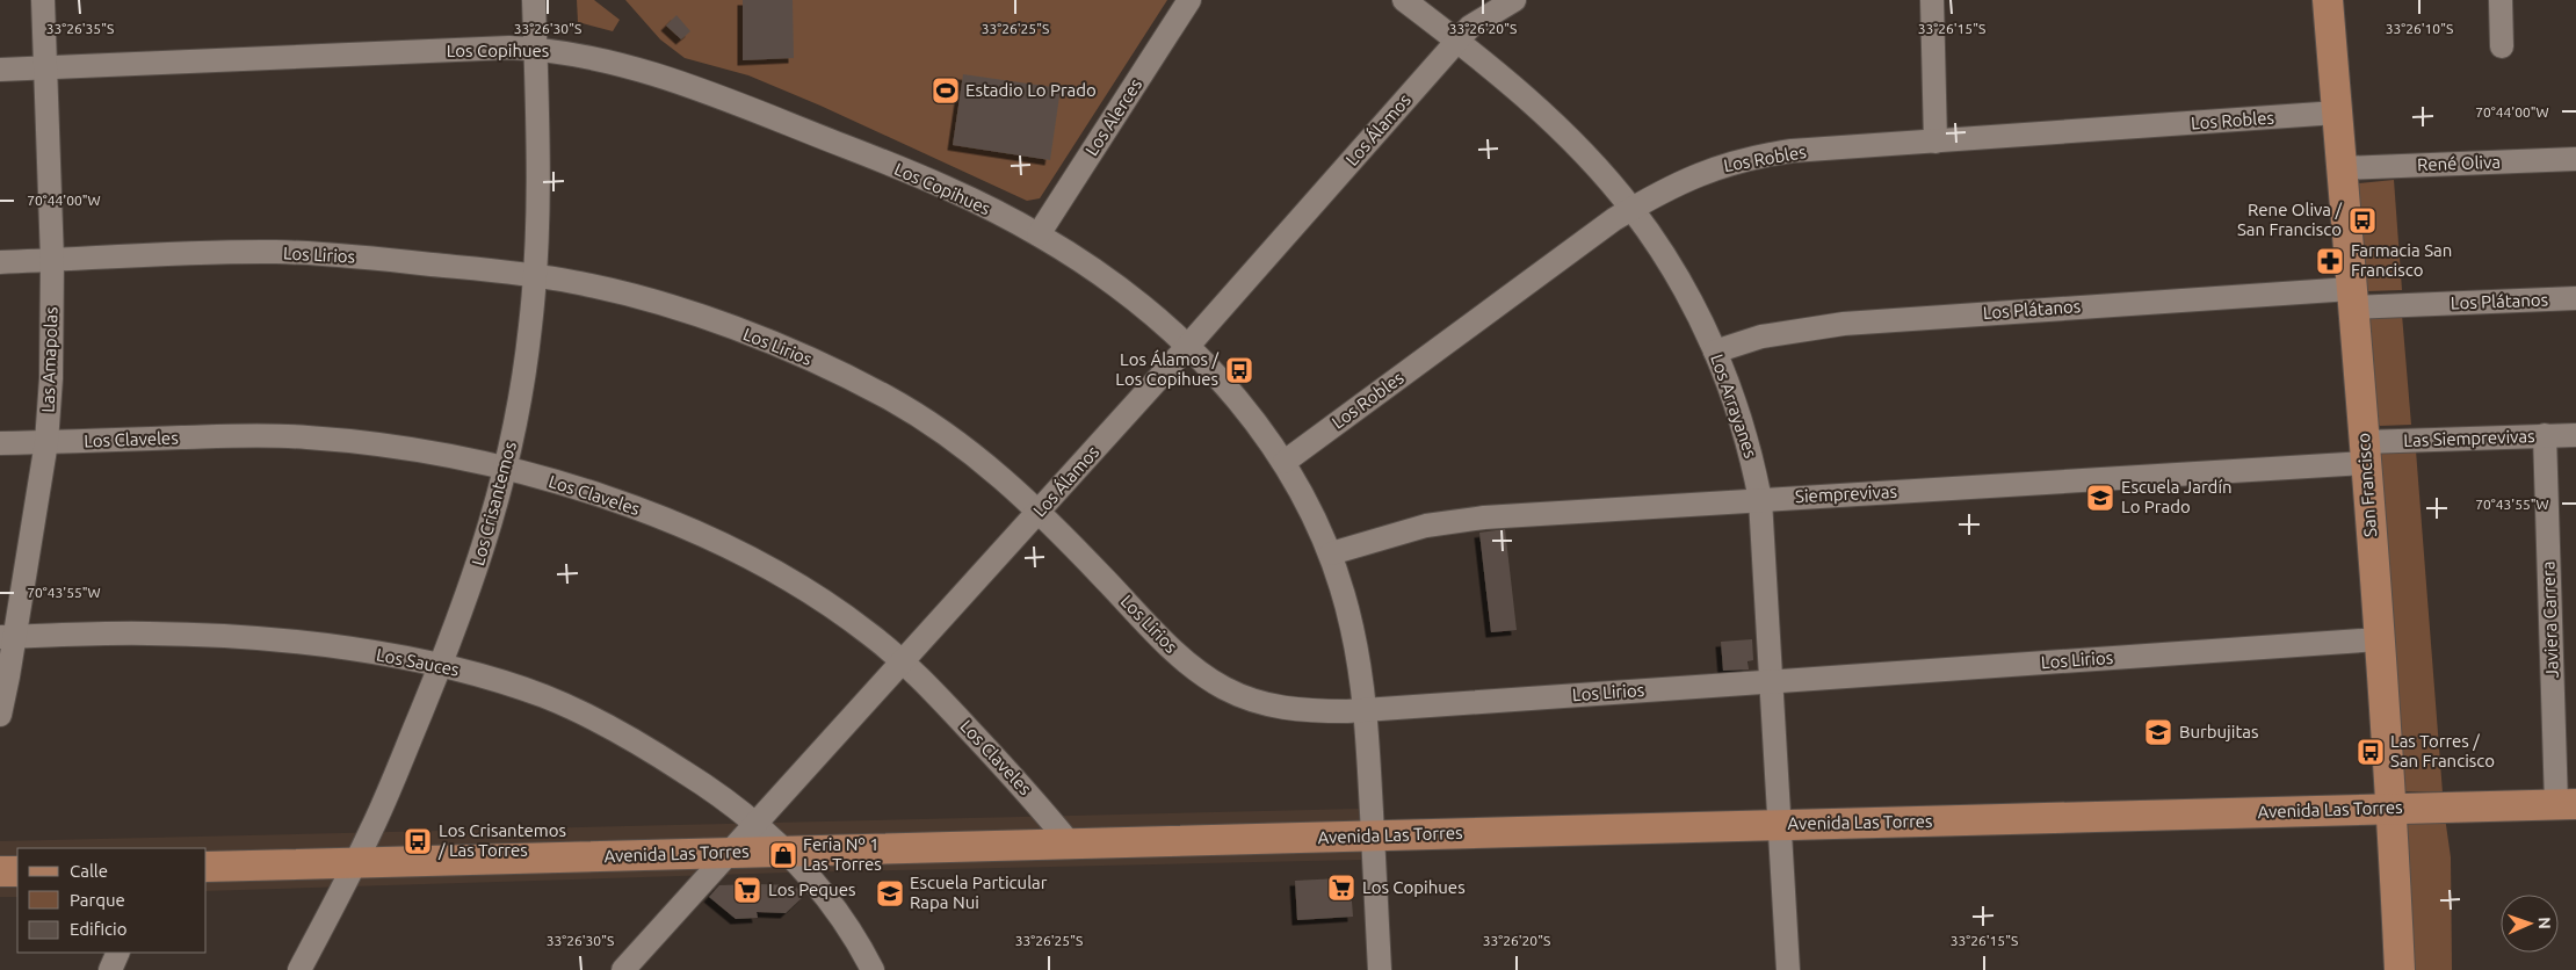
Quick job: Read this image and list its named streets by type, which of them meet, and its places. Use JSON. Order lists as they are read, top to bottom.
{
  "streets": {
    "main road": ["San Francisco", "Avenida Las Torres"],
    "street": [
      "Los Copihues",
      "Los Alerces",
      "Los Robles",
      "Los Álamos",
      "René Oliva",
      "Los Lirios",
      "Los Plátanos",
      "Las Amapolas",
      "Los Arrayanes",
      "Las Siemprevivas",
      "Los Claveles",
      "Siemprevivas",
      "Los Crisantemos",
      "Javiera Carrera",
      "Los Sauces"
    ]
  },
  "crossings": [
    ["Los Copihues", "Los Alerces"],
    ["Los Copihues", "Los Robles"],
    ["Los Copihues", "Los Álamos"],
    ["Los Copihues", "Los Lirios"],
    ["Los Copihues", "Las Amapolas"],
    ["Los Copihues", "Siemprevivas"],
    ["Los Copihues", "Los Crisantemos"],
    ["Los Copihues", "Avenida Las Torres"],
    ["Los Robles", "Los Arrayanes"],
    ["Los Robles", "San Francisco"],
    ["Los Álamos", "Los Lirios"],
    ["Los Álamos", "Los Arrayanes"],
    ["Los Álamos", "Los Claveles"],
    ["Los Álamos", "Los Sauces"],
    ["Los Álamos", "Avenida Las Torres"],
    ["René Oliva", "San Francisco"],
    ["Los Lirios", "Las Amapolas"],
    ["Los Lirios", "Los Arrayanes"],
    ["Los Lirios", "San Francisco"],
    ["Los Lirios", "Los Crisantemos"],
    ["Los Plátanos", "Los Arrayanes"],
    ["Los Plátanos", "San Francisco"],
    ["Las Amapolas", "Los Claveles"],
    ["Las Amapolas", "Los Sauces"],
    ["Los Arrayanes", "Siemprevivas"],
    ["Los Arrayanes", "Avenida Las Torres"],
    ["Las Siemprevivas", "San Francisco"],
    ["Las Siemprevivas", "Siemprevivas"],
    ["Las Siemprevivas", "Javiera Carrera"],
    ["Los Claveles", "Los Crisantemos"],
    ["Los Claveles", "Avenida Las Torres"],
    ["San Francisco", "Siemprevivas"],
    ["San Francisco", "Avenida Las Torres"],
    ["Los Crisantemos", "Los Sauces"],
    ["Los Crisantemos", "Avenida Las Torres"],
    ["Javiera Carrera", "Avenida Las Torres"],
    ["Los Sauces", "Avenida Las Torres"]
  ],
  "places": {
    "sports": ["Estadio Lo Prado"],
    "bus stop": [
      "Rene Oliva / San Francisco",
      "Los Álamos / Los Copihues",
      "Las Torres / San Francisco",
      "Los Crisantemos / Las Torres"
    ],
    "pharmacy": ["Farmacia San Francisco"],
    "school or university": ["Escuela Jardín Lo Prado", "Burbujitas", "Escuela Particular Rapa Nui"],
    "shop": ["Feria Nº 1 Las Torres"],
    "supermarket": ["Los Copihues", "Los Peques"]
  },
  "legend": ["Calle", "Parque", "Edificio"],
  "north": "right",
  "coordinates": [
    "33°26'35\"S",
    "33°26'30\"S",
    "33°26'25\"S",
    "33°26'20\"S",
    "33°26'15\"S",
    "33°26'10\"S",
    "70°44'00\"W",
    "70°43'55\"W"
  ]
}
